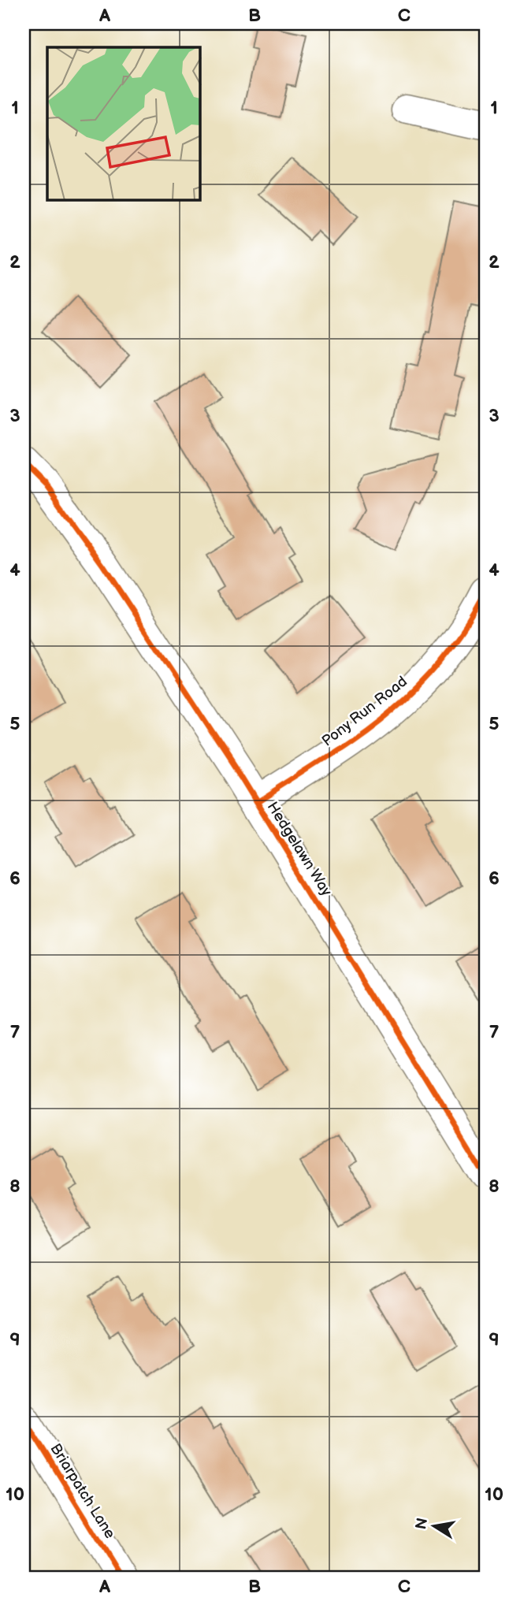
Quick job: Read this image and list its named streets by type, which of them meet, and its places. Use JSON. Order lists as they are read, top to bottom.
{
  "streets": {
    "street": ["Pony Run Road", "Hedgelawn Way", "Briarpatch Lane"]
  },
  "crossings": [
    ["Pony Run Road", "Hedgelawn Way"]
  ],
  "north": "left",
  "grid": {
    "columns": ["A", "B", "C"],
    "rows": [
      "1",
      "2",
      "3",
      "4",
      "5",
      "6",
      "7",
      "8",
      "9",
      "10"
    ]
  }
}
